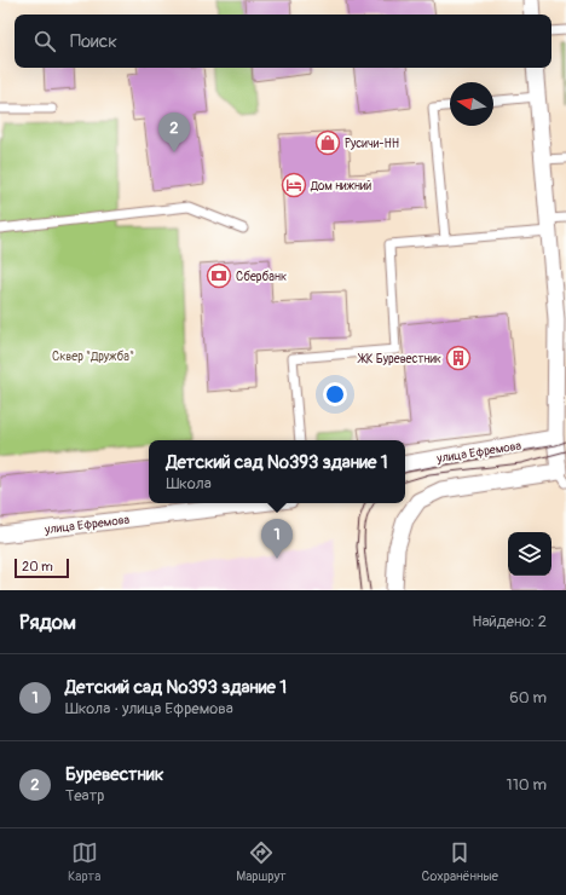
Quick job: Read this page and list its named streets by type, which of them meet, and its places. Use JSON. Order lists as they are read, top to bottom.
{
  "streets": {
    "street": ["улица Ефремова"]
  },
  "parks": ["Сквер \"Дружба\""],
  "places": {
    "shop": ["Русичи-НН"],
    "hotel": ["Дом нижний"],
    "bank": ["Сбербанк"],
    "building": ["ЖК Буревестник"]
  },
  "scale_bar": "20 m",
  "north": "left",
  "page": {
    "search": "Поиск",
    "pins": ["2", "1"],
    "popup": ["Детский сад №393 здание 1", "Школа"],
    "scale": "20 m",
    "heading": ["Рядом", "Найдено: 2"],
    "list": [
      {
        "mark": "1",
        "name": "Детский сад №393 здание 1",
        "note": "Школа · улица Ефремова",
        "value": "60 m"
      },
      {
        "mark": "2",
        "name": "Буревестник",
        "note": "Театр",
        "value": "110 m"
      }
    ],
    "nav": ["Карта", "Маршрут", "Сохранённые"]
  }
}
